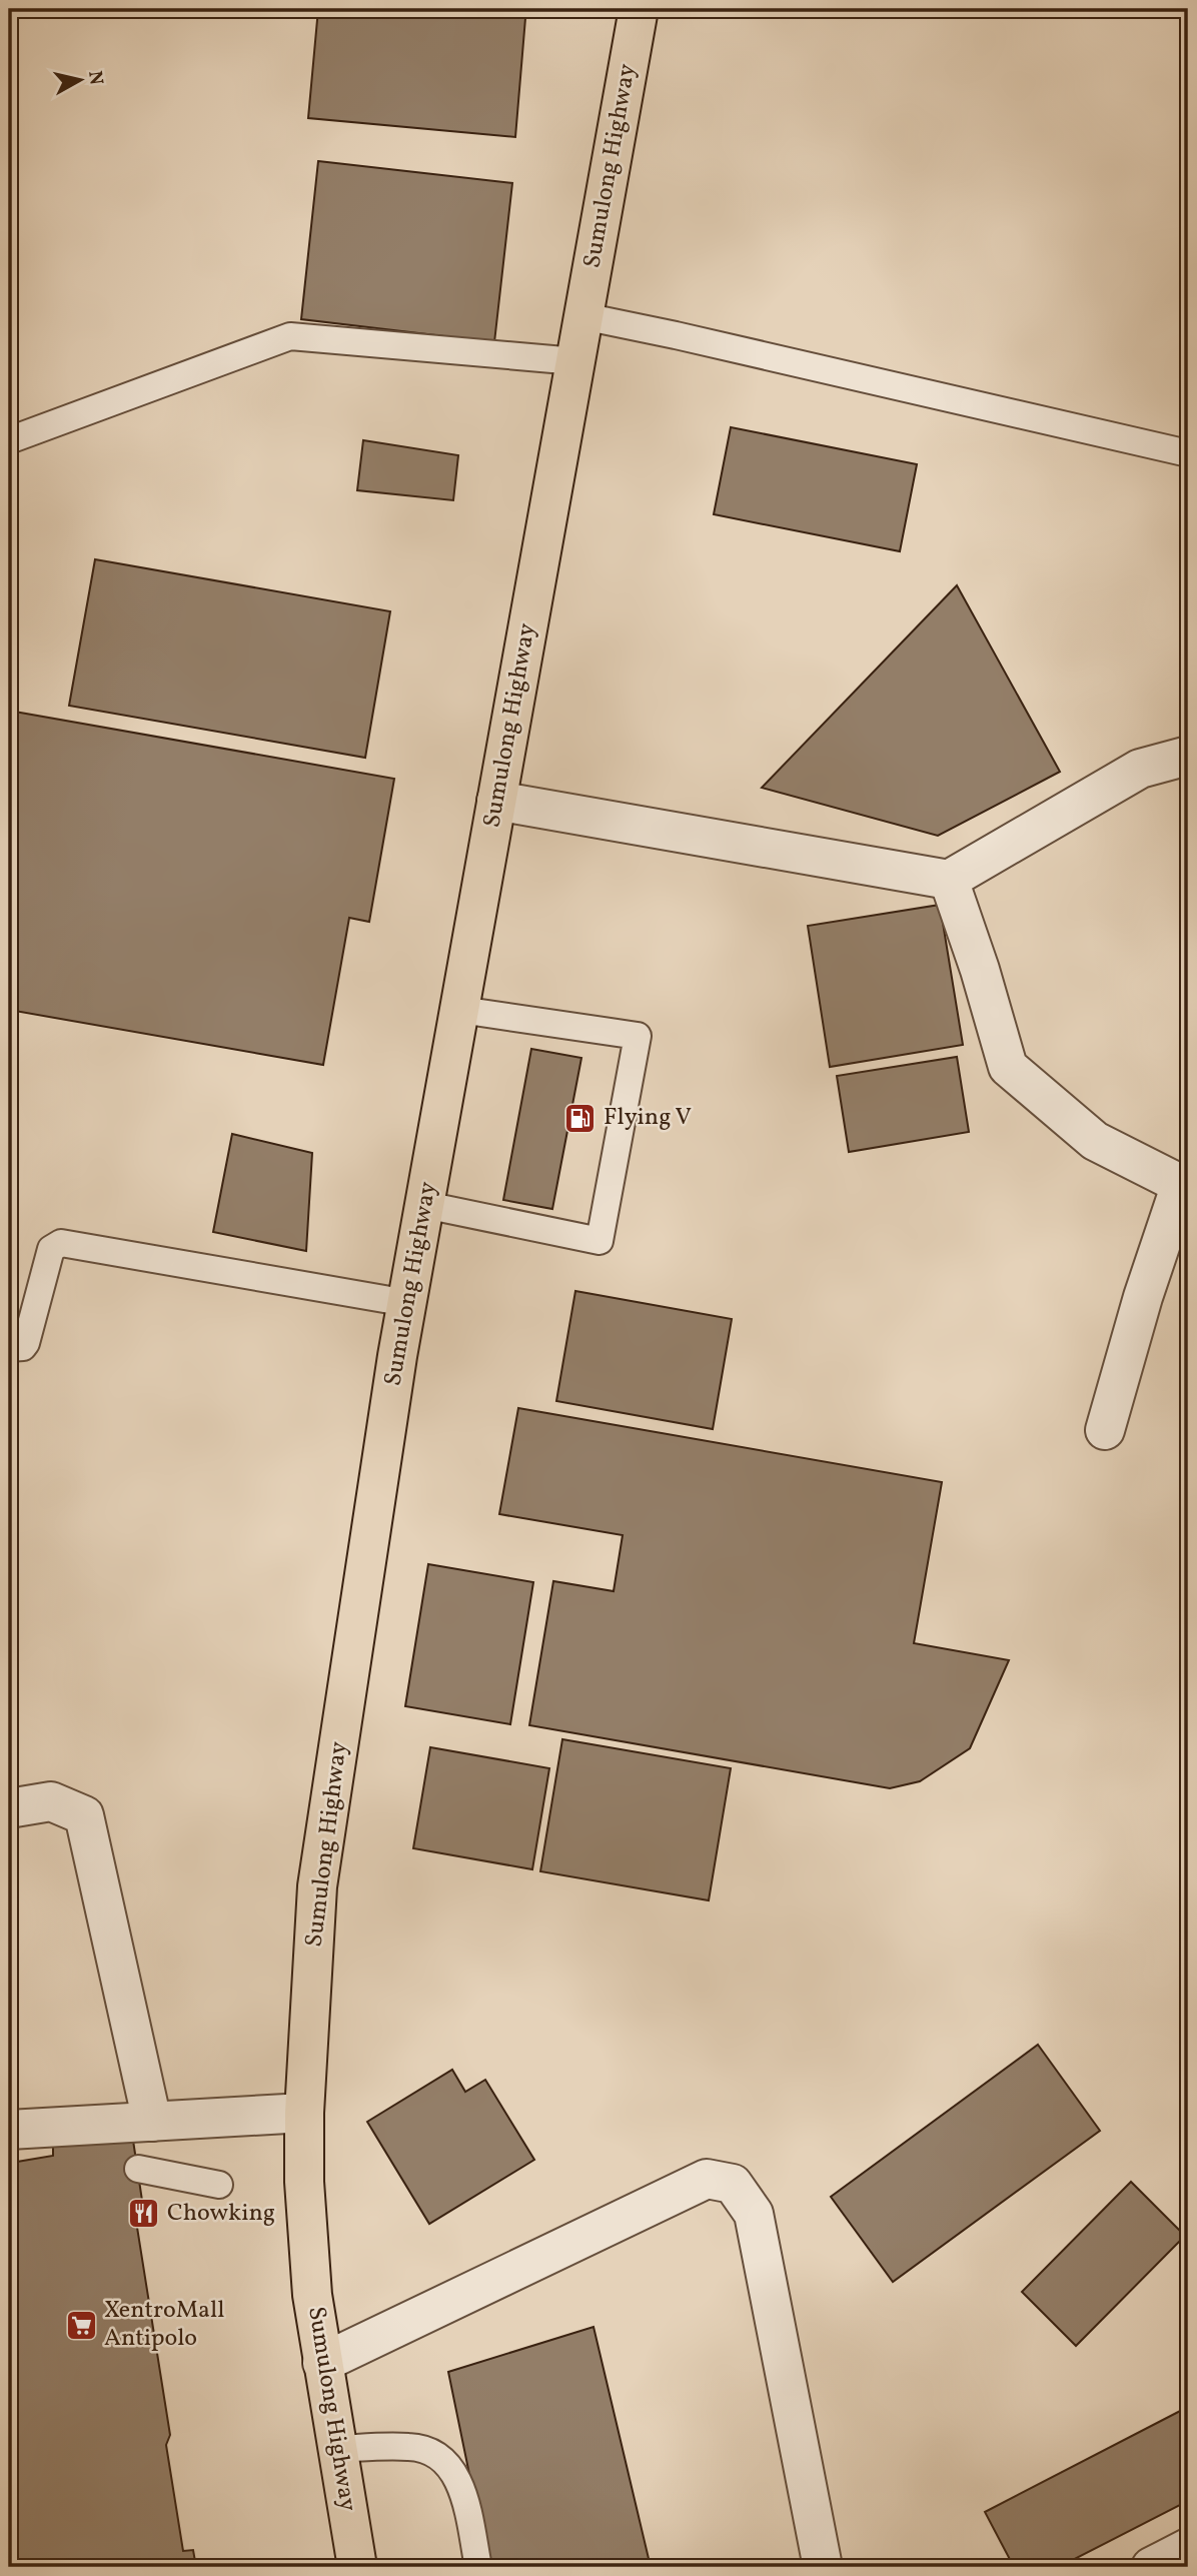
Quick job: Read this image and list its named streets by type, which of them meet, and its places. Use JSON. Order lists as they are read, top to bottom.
{
  "streets": {
    "main road": ["Sumulong Highway"]
  },
  "places": {
    "fuel station": ["Flying V"],
    "restaurant": ["Chowking"],
    "supermarket": ["XentroMall Antipolo"]
  },
  "north": "right"
}
